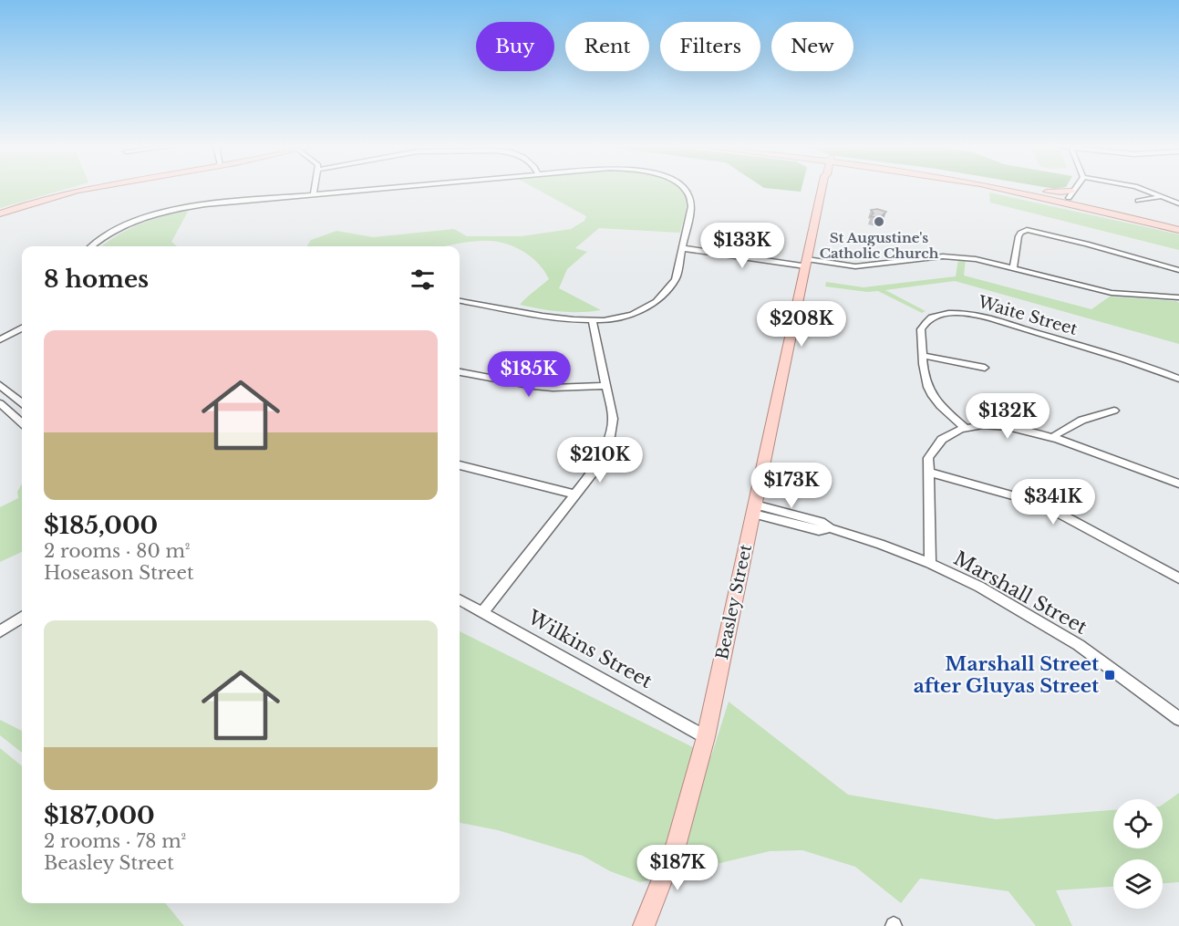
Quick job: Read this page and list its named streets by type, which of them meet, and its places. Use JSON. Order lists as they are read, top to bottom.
{
  "streets": {
    "main road": ["Beasley Street"],
    "street": ["Waite Street", "Marshall Street", "Wilkins Street"]
  },
  "crossings": [
    ["Marshall Street", "Beasley Street"],
    ["Beasley Street", "Wilkins Street"]
  ],
  "places": {
    "other": ["St Augustine's Catholic Church"],
    "transit": ["Marshall Street after Gluyas Street"]
  },
  "page": {
    "chip": [
      "Buy",
      "Rent",
      "Filters",
      "New"
    ],
    "price": [
      "$133K",
      "$208K",
      "$185K",
      "$132K",
      "$210K",
      "$173K",
      "$341K",
      "$187K"
    ],
    "heading": "8 homes",
    "list": [
      {
        "name": "$185,000",
        "note": "2 rooms · 80 m² · Hoseason Street"
      },
      {
        "name": "$187,000",
        "note": "2 rooms · 78 m² · Beasley Street"
      }
    ]
  }
}
